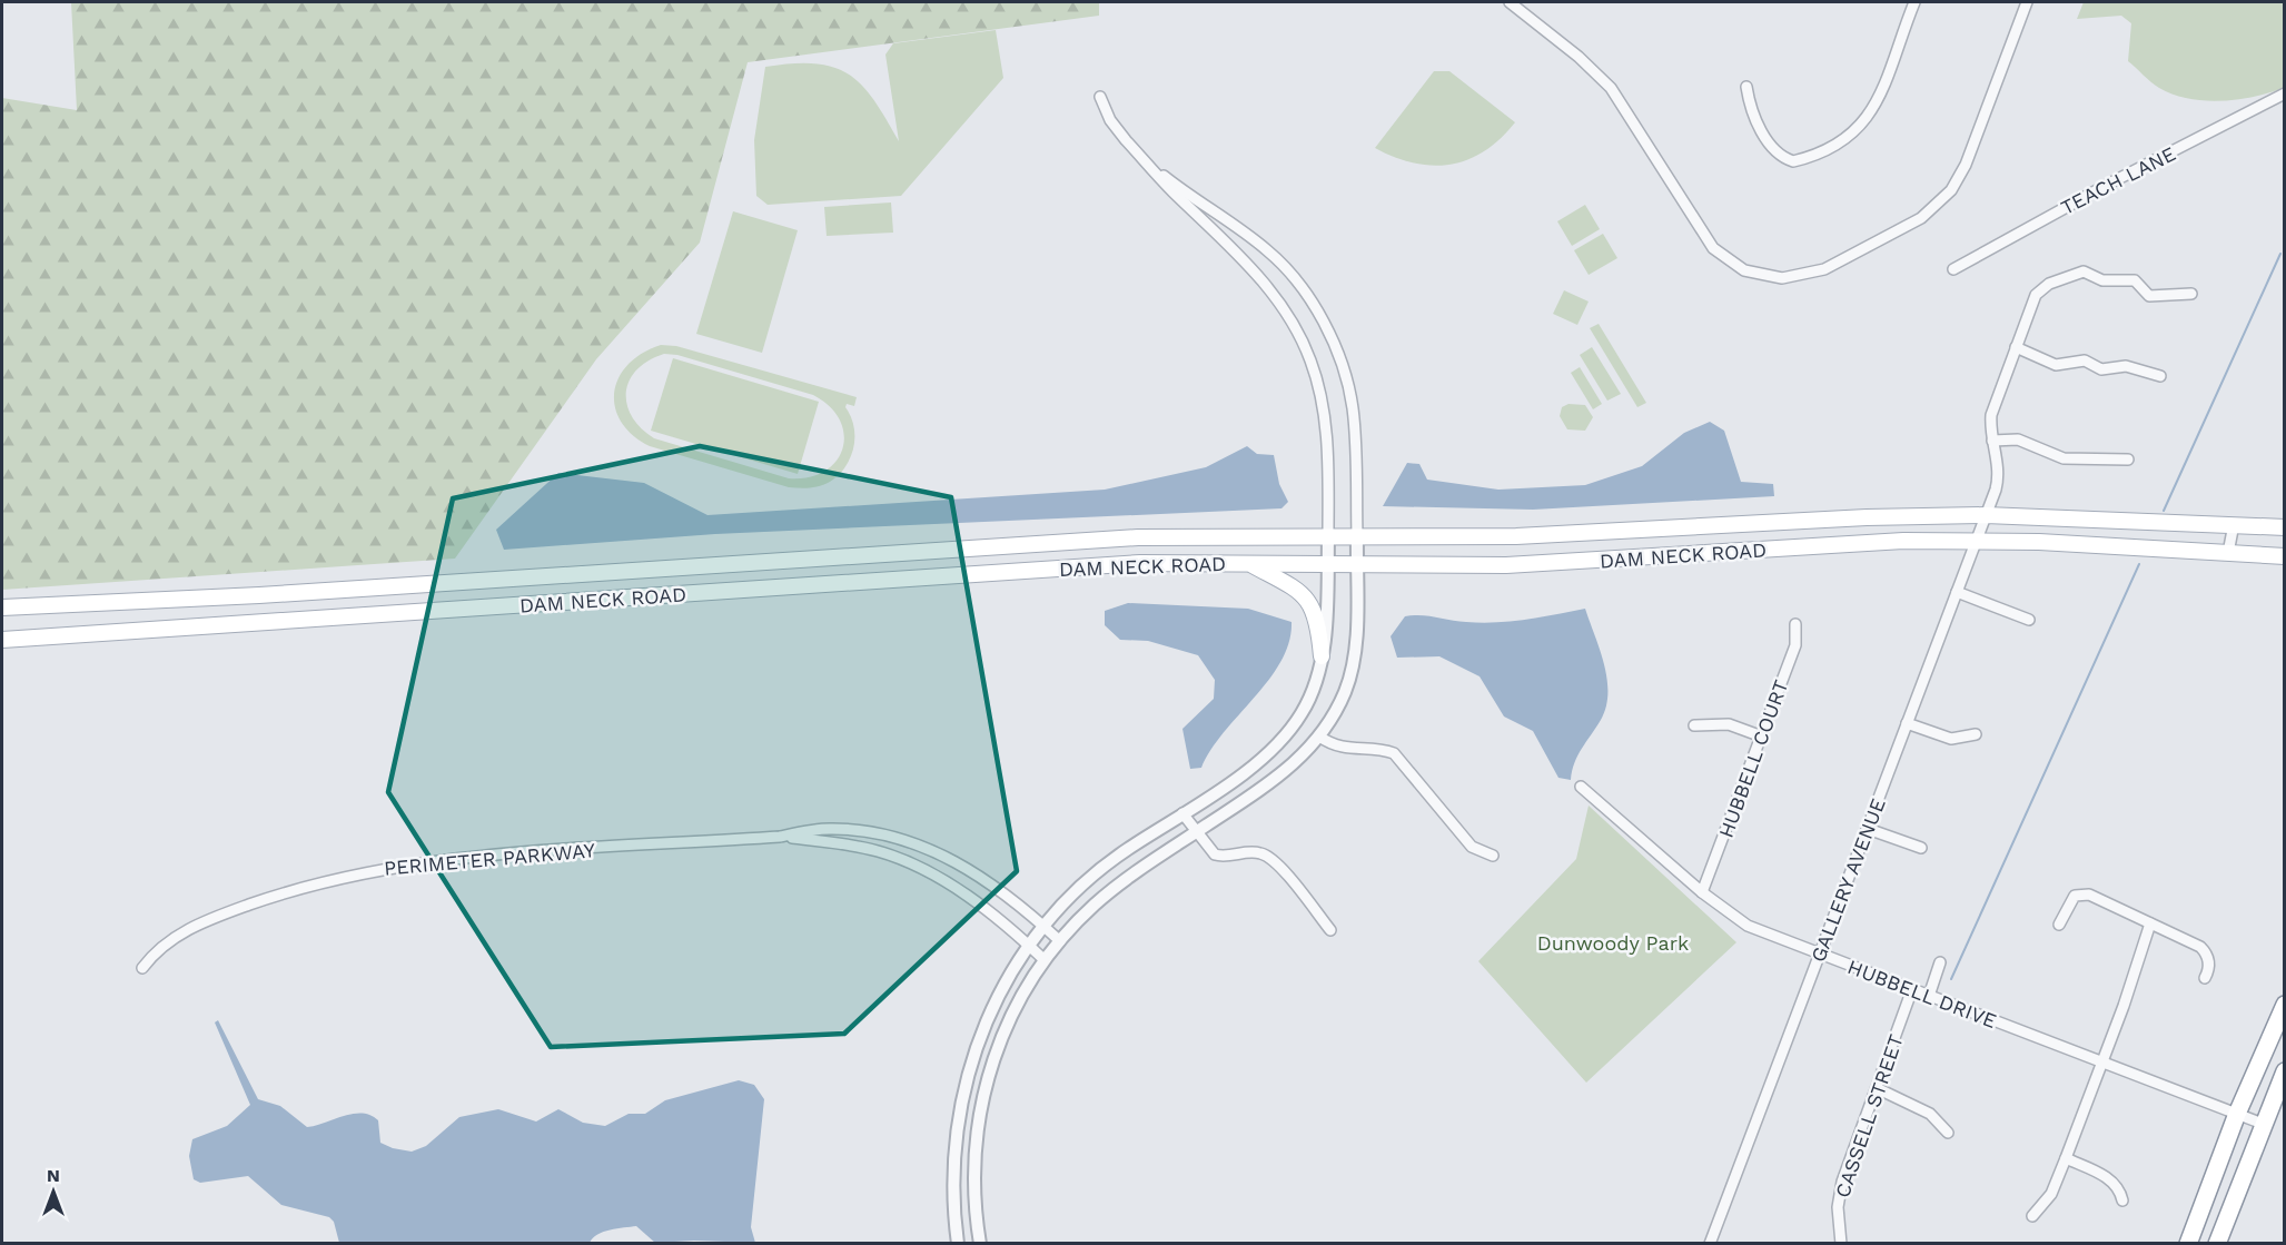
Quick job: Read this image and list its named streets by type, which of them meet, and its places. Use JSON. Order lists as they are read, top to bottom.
{
  "streets": {
    "main road": ["DAM NECK ROAD"],
    "street": [
      "TEACH LANE",
      "HUBBELL COURT",
      "PERIMETER PARKWAY",
      "GALLERY AVENUE",
      "HUBBELL DRIVE",
      "CASSELL STREET"
    ]
  },
  "crossings": [
    ["DAM NECK ROAD", "GALLERY AVENUE"],
    ["HUBBELL COURT", "HUBBELL DRIVE"],
    ["GALLERY AVENUE", "HUBBELL DRIVE"],
    ["HUBBELL DRIVE", "CASSELL STREET"]
  ],
  "parks": ["Dunwoody Park"],
  "north": "top"
}
